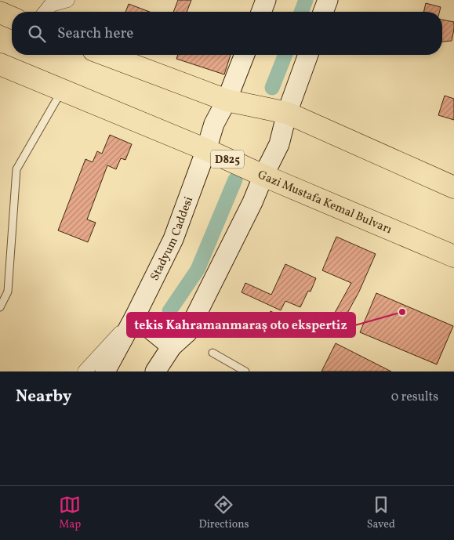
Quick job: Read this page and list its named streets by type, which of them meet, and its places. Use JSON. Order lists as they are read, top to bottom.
{
  "streets": {
    "highway": ["D825", "Gazi Mustafa Kemal Bulvarı"],
    "main road": ["Stadyum Caddesi"]
  },
  "crossings": [
    ["Gazi Mustafa Kemal Bulvarı", "Stadyum Caddesi"]
  ],
  "places": ["tekis Kahramanmaraş oto ekspertiz"],
  "page": {
    "search": "Search here",
    "heading": ["Nearby", "0 results"],
    "nav": ["Map", "Directions", "Saved"]
  }
}
